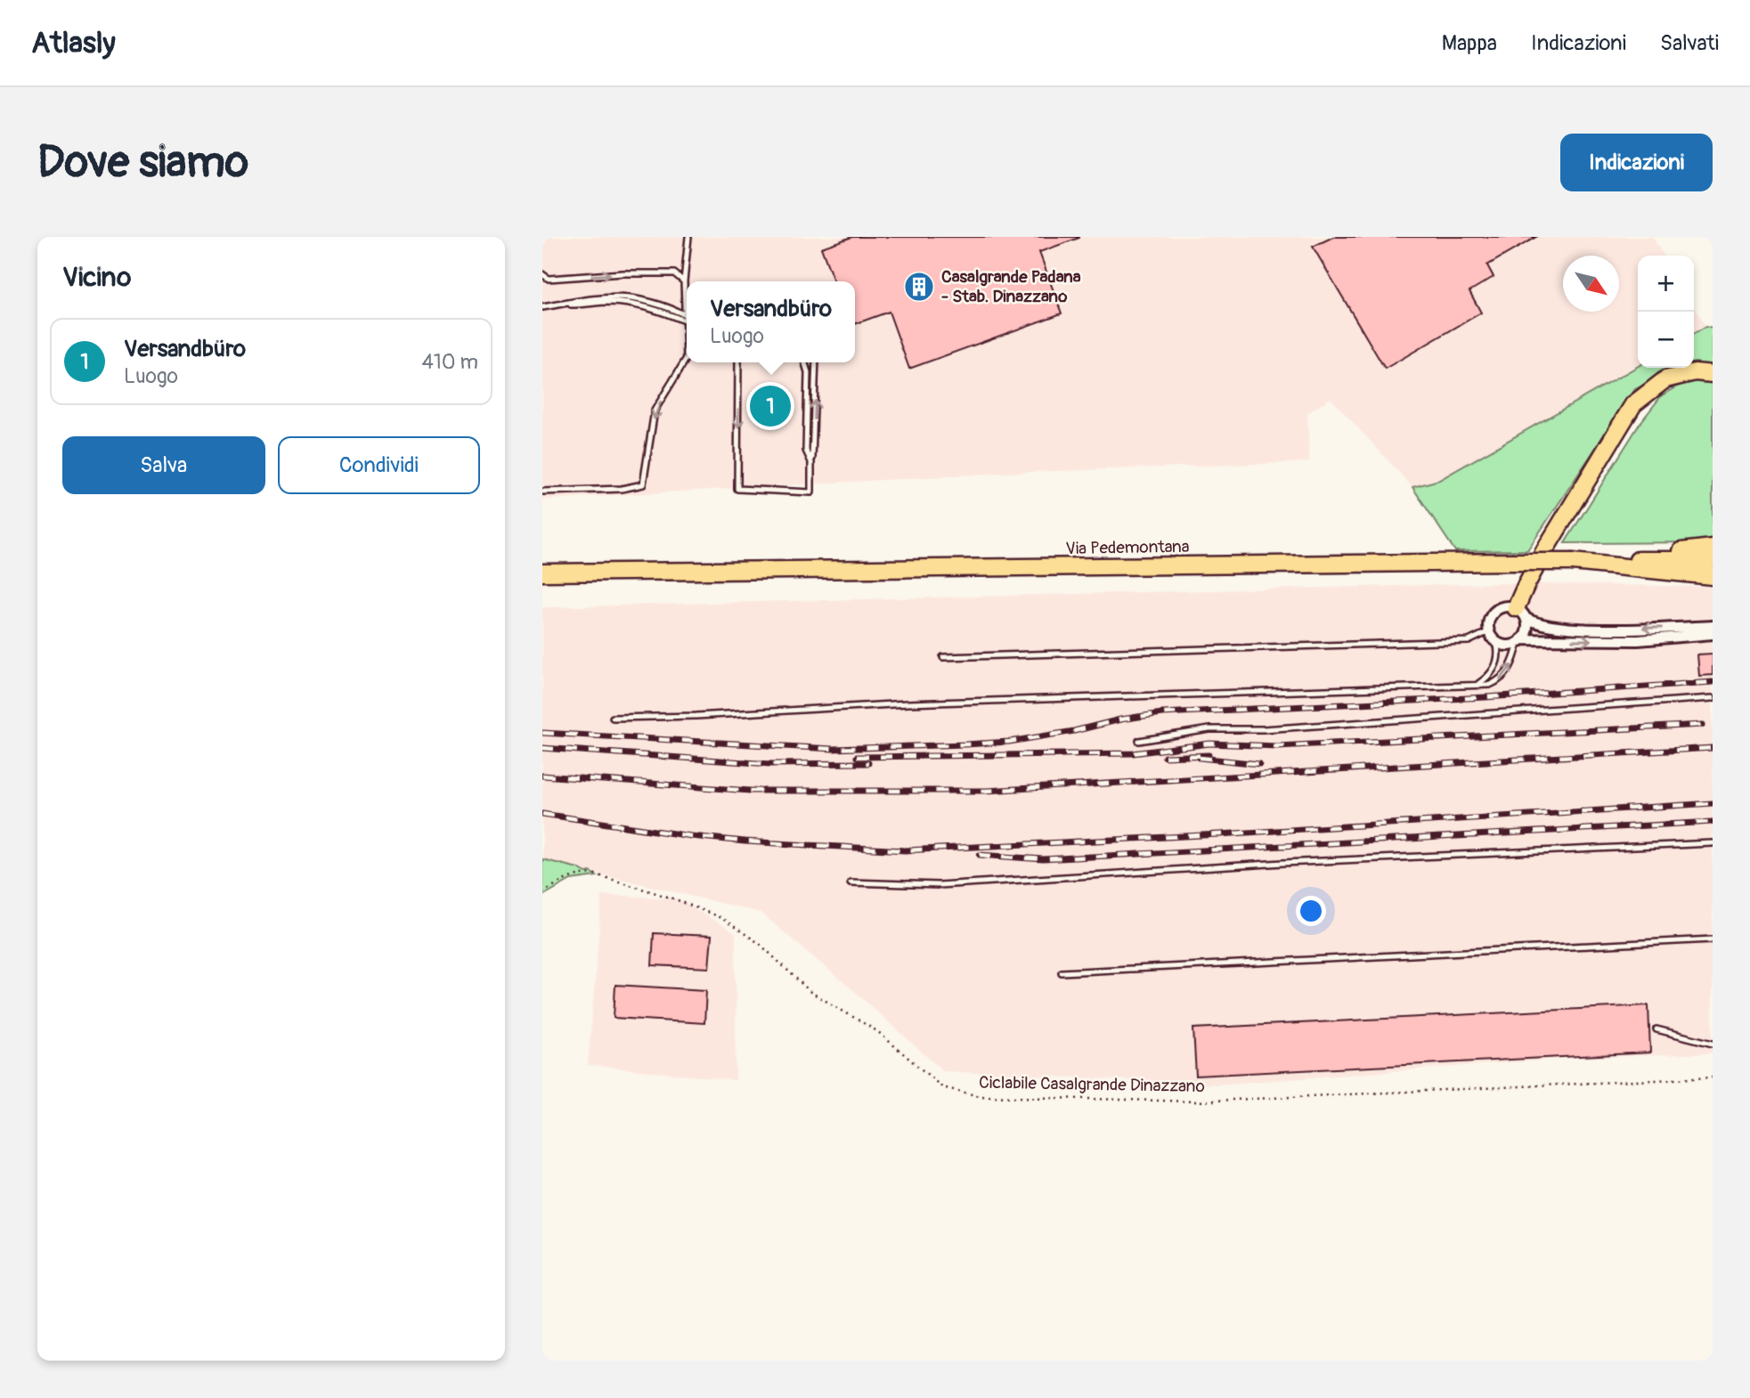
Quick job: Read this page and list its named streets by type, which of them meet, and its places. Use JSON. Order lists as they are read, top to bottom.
{
  "streets": {
    "main road": ["Via Pedemontana"],
    "path": ["Ciclabile Casalgrande Dinazzano"]
  },
  "places": {
    "building": ["Casalgrande Padana - Stab. Dinazzano"]
  },
  "north": "bottom right",
  "page": {
    "header": "Atlasly",
    "nav": ["Mappa", "Indicazioni", "Salvati"],
    "buttons": [
      "Indicazioni",
      ["Salva", "Condividi"]
    ],
    "title": "Dove siamo",
    "heading": "Vicino",
    "map_buttons": ["+", "−"],
    "popup": ["Versandbüro", "Luogo"],
    "list": [
      {
        "mark": "1",
        "name": "Versandbüro",
        "note": "Luogo",
        "value": "410 m"
      }
    ],
    "pins": "1"
  }
}
